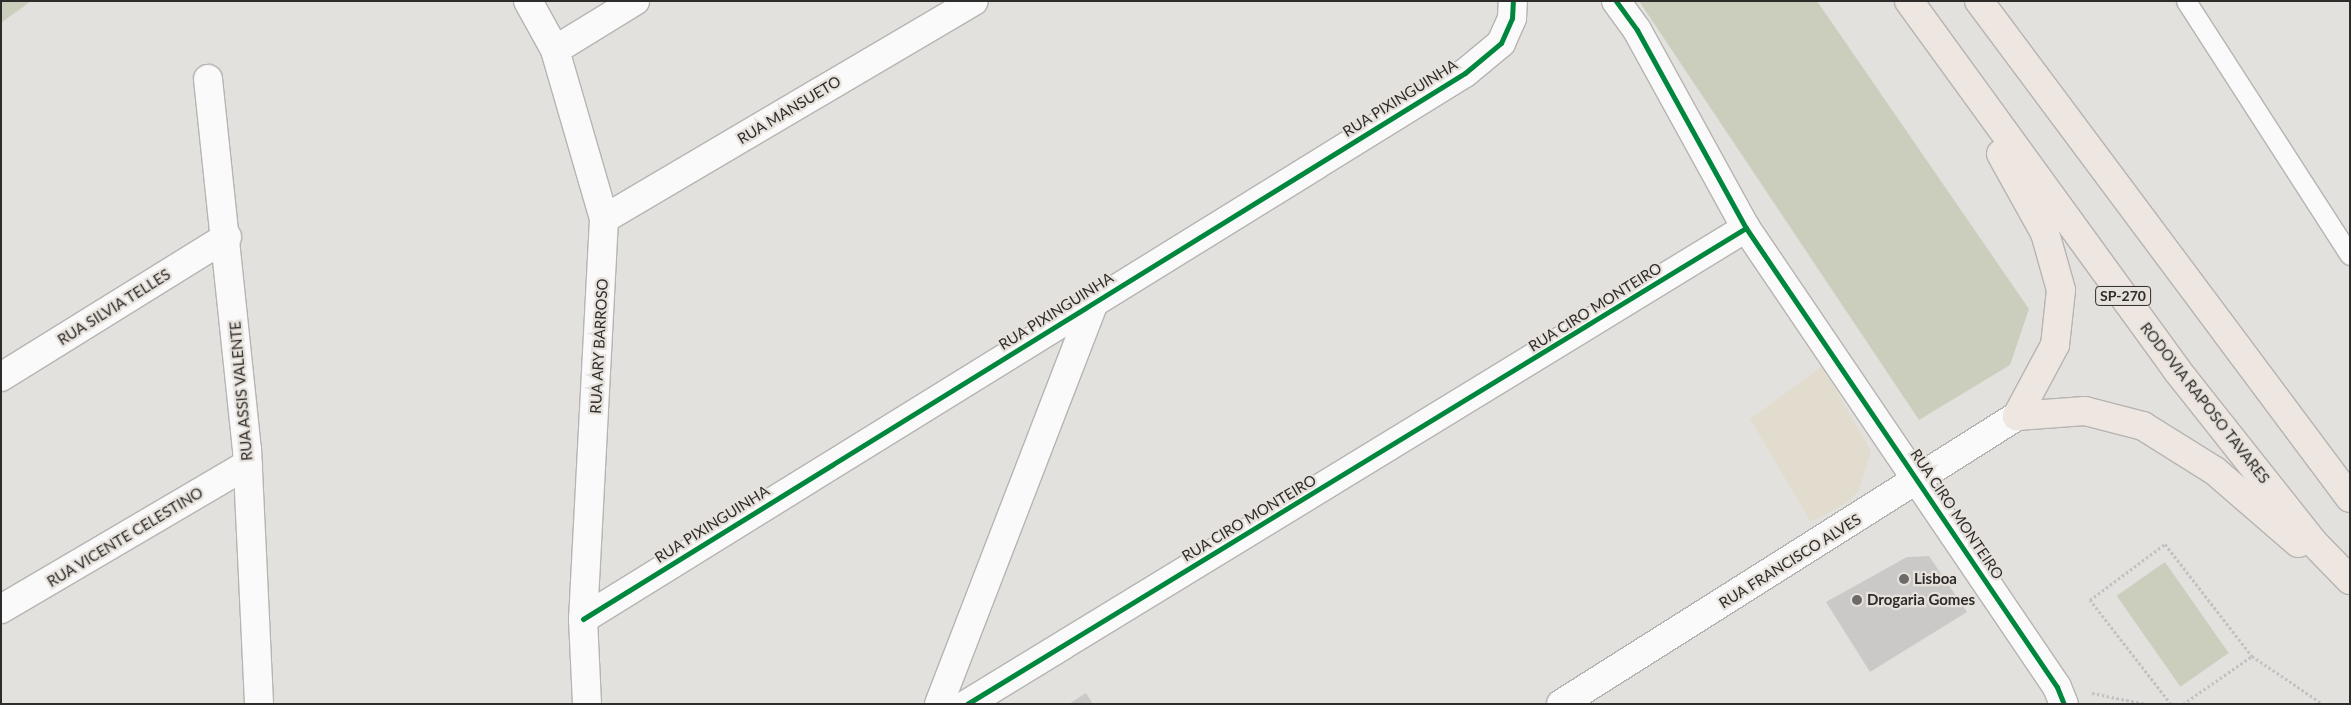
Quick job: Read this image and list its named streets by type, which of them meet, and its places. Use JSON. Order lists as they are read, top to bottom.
{
  "streets": {
    "highway": ["SP-270", "RODOVIA RAPOSO TAVARES"],
    "street": [
      "RUA PIXINGUINHA",
      "RUA MANSUETO",
      "RUA SILVIA TELLES",
      "RUA CIRO MONTEIRO",
      "RUA ARY BARROSO",
      "RUA ASSIS VALENTE",
      "RUA VICENTE CELESTINO",
      "RUA FRANCISCO ALVES"
    ]
  },
  "crossings": [
    ["RUA PIXINGUINHA", "RUA ARY BARROSO"],
    ["RUA MANSUETO", "RUA ARY BARROSO"],
    ["RUA SILVIA TELLES", "RUA ASSIS VALENTE"],
    ["RUA CIRO MONTEIRO", "RUA FRANCISCO ALVES"],
    ["RUA ASSIS VALENTE", "RUA VICENTE CELESTINO"]
  ],
  "places": ["Lisboa", "Drogaria Gomes"]
}
